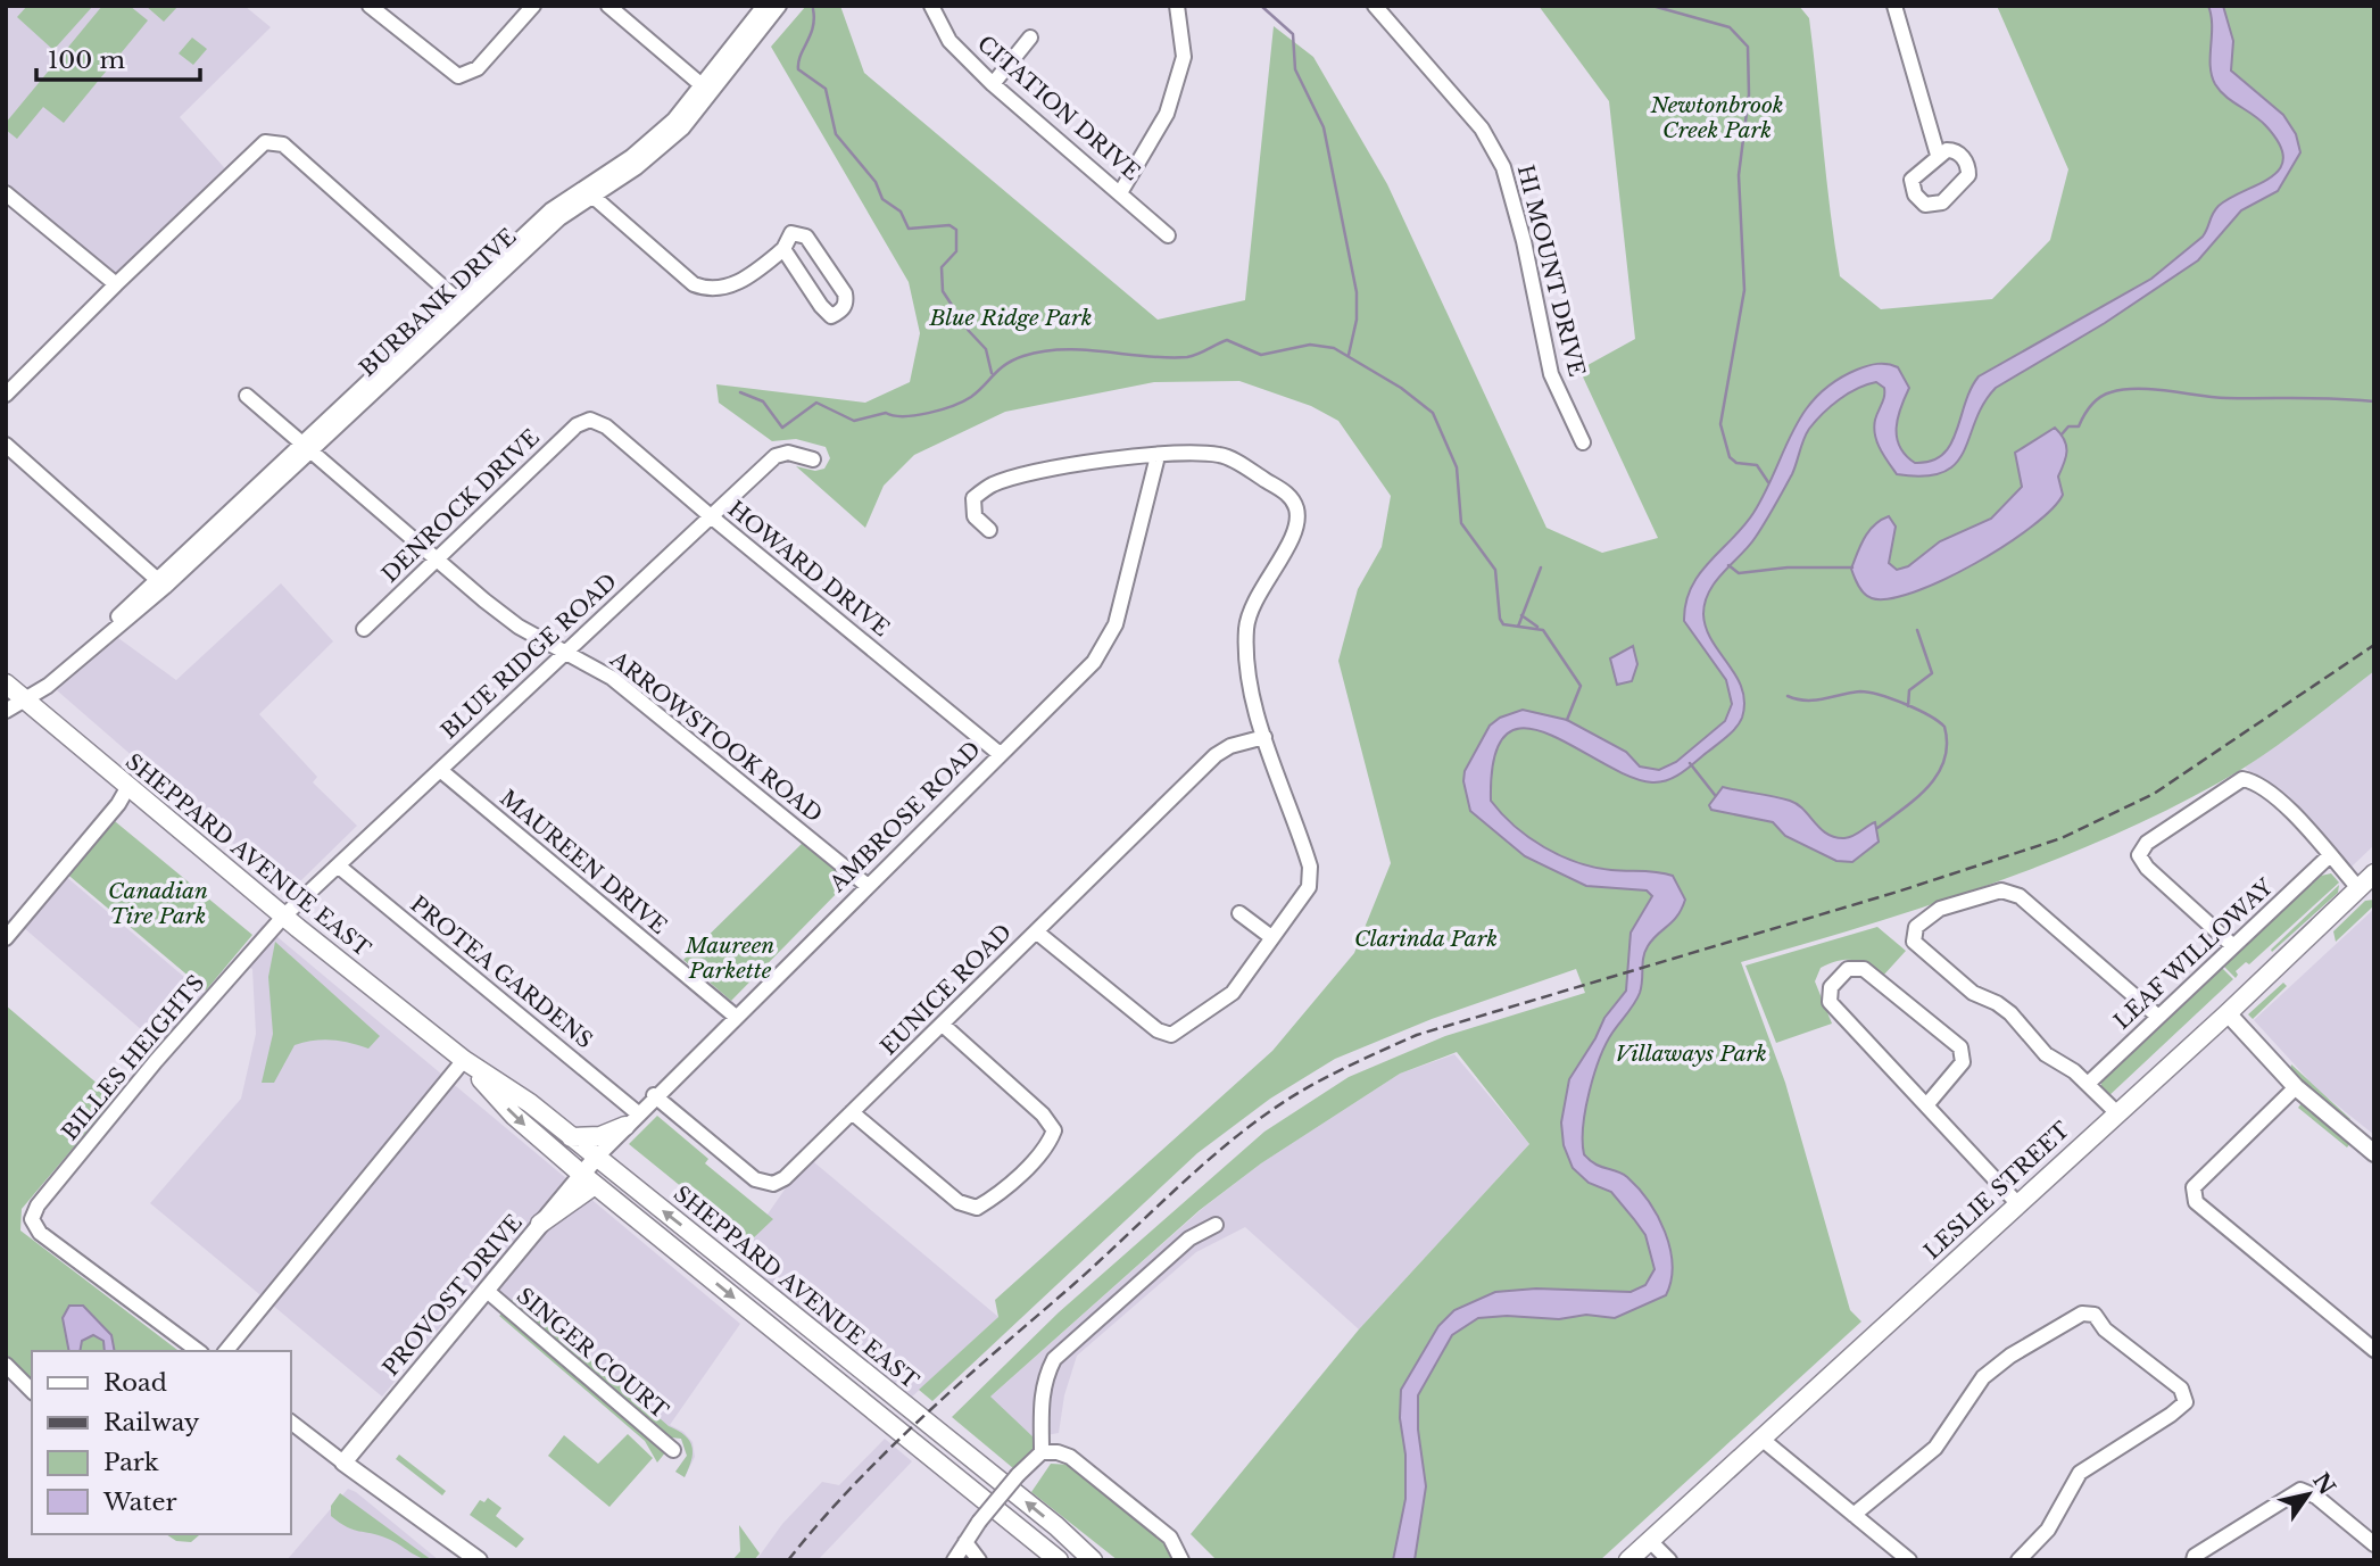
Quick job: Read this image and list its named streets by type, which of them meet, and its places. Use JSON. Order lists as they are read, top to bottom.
{
  "streets": {
    "main road": ["SHEPPARD AVENUE EAST", "LESLIE STREET"],
    "street": [
      "CITATION DRIVE",
      "HI MOUNT DRIVE",
      "BURBANK DRIVE",
      "DENROCK DRIVE",
      "HOWARD DRIVE",
      "BLUE RIDGE ROAD",
      "ARROWSTOOK ROAD",
      "AMBROSE ROAD",
      "MAUREEN DRIVE",
      "LEAF WILLOWAY",
      "PROTEA GARDENS",
      "EUNICE ROAD",
      "BILLES HEIGHTS",
      "PROVOST DRIVE",
      "SINGER COURT"
    ]
  },
  "crossings": [
    ["BURBANK DRIVE", "ARROWSTOOK ROAD"],
    ["BURBANK DRIVE", "SHEPPARD AVENUE EAST"],
    ["DENROCK DRIVE", "HOWARD DRIVE"],
    ["DENROCK DRIVE", "ARROWSTOOK ROAD"],
    ["HOWARD DRIVE", "BLUE RIDGE ROAD"],
    ["HOWARD DRIVE", "AMBROSE ROAD"],
    ["BLUE RIDGE ROAD", "ARROWSTOOK ROAD"],
    ["BLUE RIDGE ROAD", "SHEPPARD AVENUE EAST"],
    ["BLUE RIDGE ROAD", "MAUREEN DRIVE"],
    ["BLUE RIDGE ROAD", "PROTEA GARDENS"],
    ["BLUE RIDGE ROAD", "BILLES HEIGHTS"],
    ["ARROWSTOOK ROAD", "AMBROSE ROAD"],
    ["AMBROSE ROAD", "SHEPPARD AVENUE EAST"],
    ["AMBROSE ROAD", "MAUREEN DRIVE"],
    ["AMBROSE ROAD", "PROTEA GARDENS"],
    ["AMBROSE ROAD", "EUNICE ROAD"],
    ["SHEPPARD AVENUE EAST", "BILLES HEIGHTS"],
    ["PROVOST DRIVE", "SINGER COURT"]
  ],
  "parks": [
    "Newtonbrook Creek Park",
    "Blue Ridge Park",
    "Canadian Tire Park",
    "Clarinda Park",
    "Maureen Parkette",
    "Villaways Park"
  ],
  "legend": [
    "Road",
    "Railway",
    "Park",
    "Water"
  ],
  "scale_bar": "100 m",
  "north": "top right"
}
